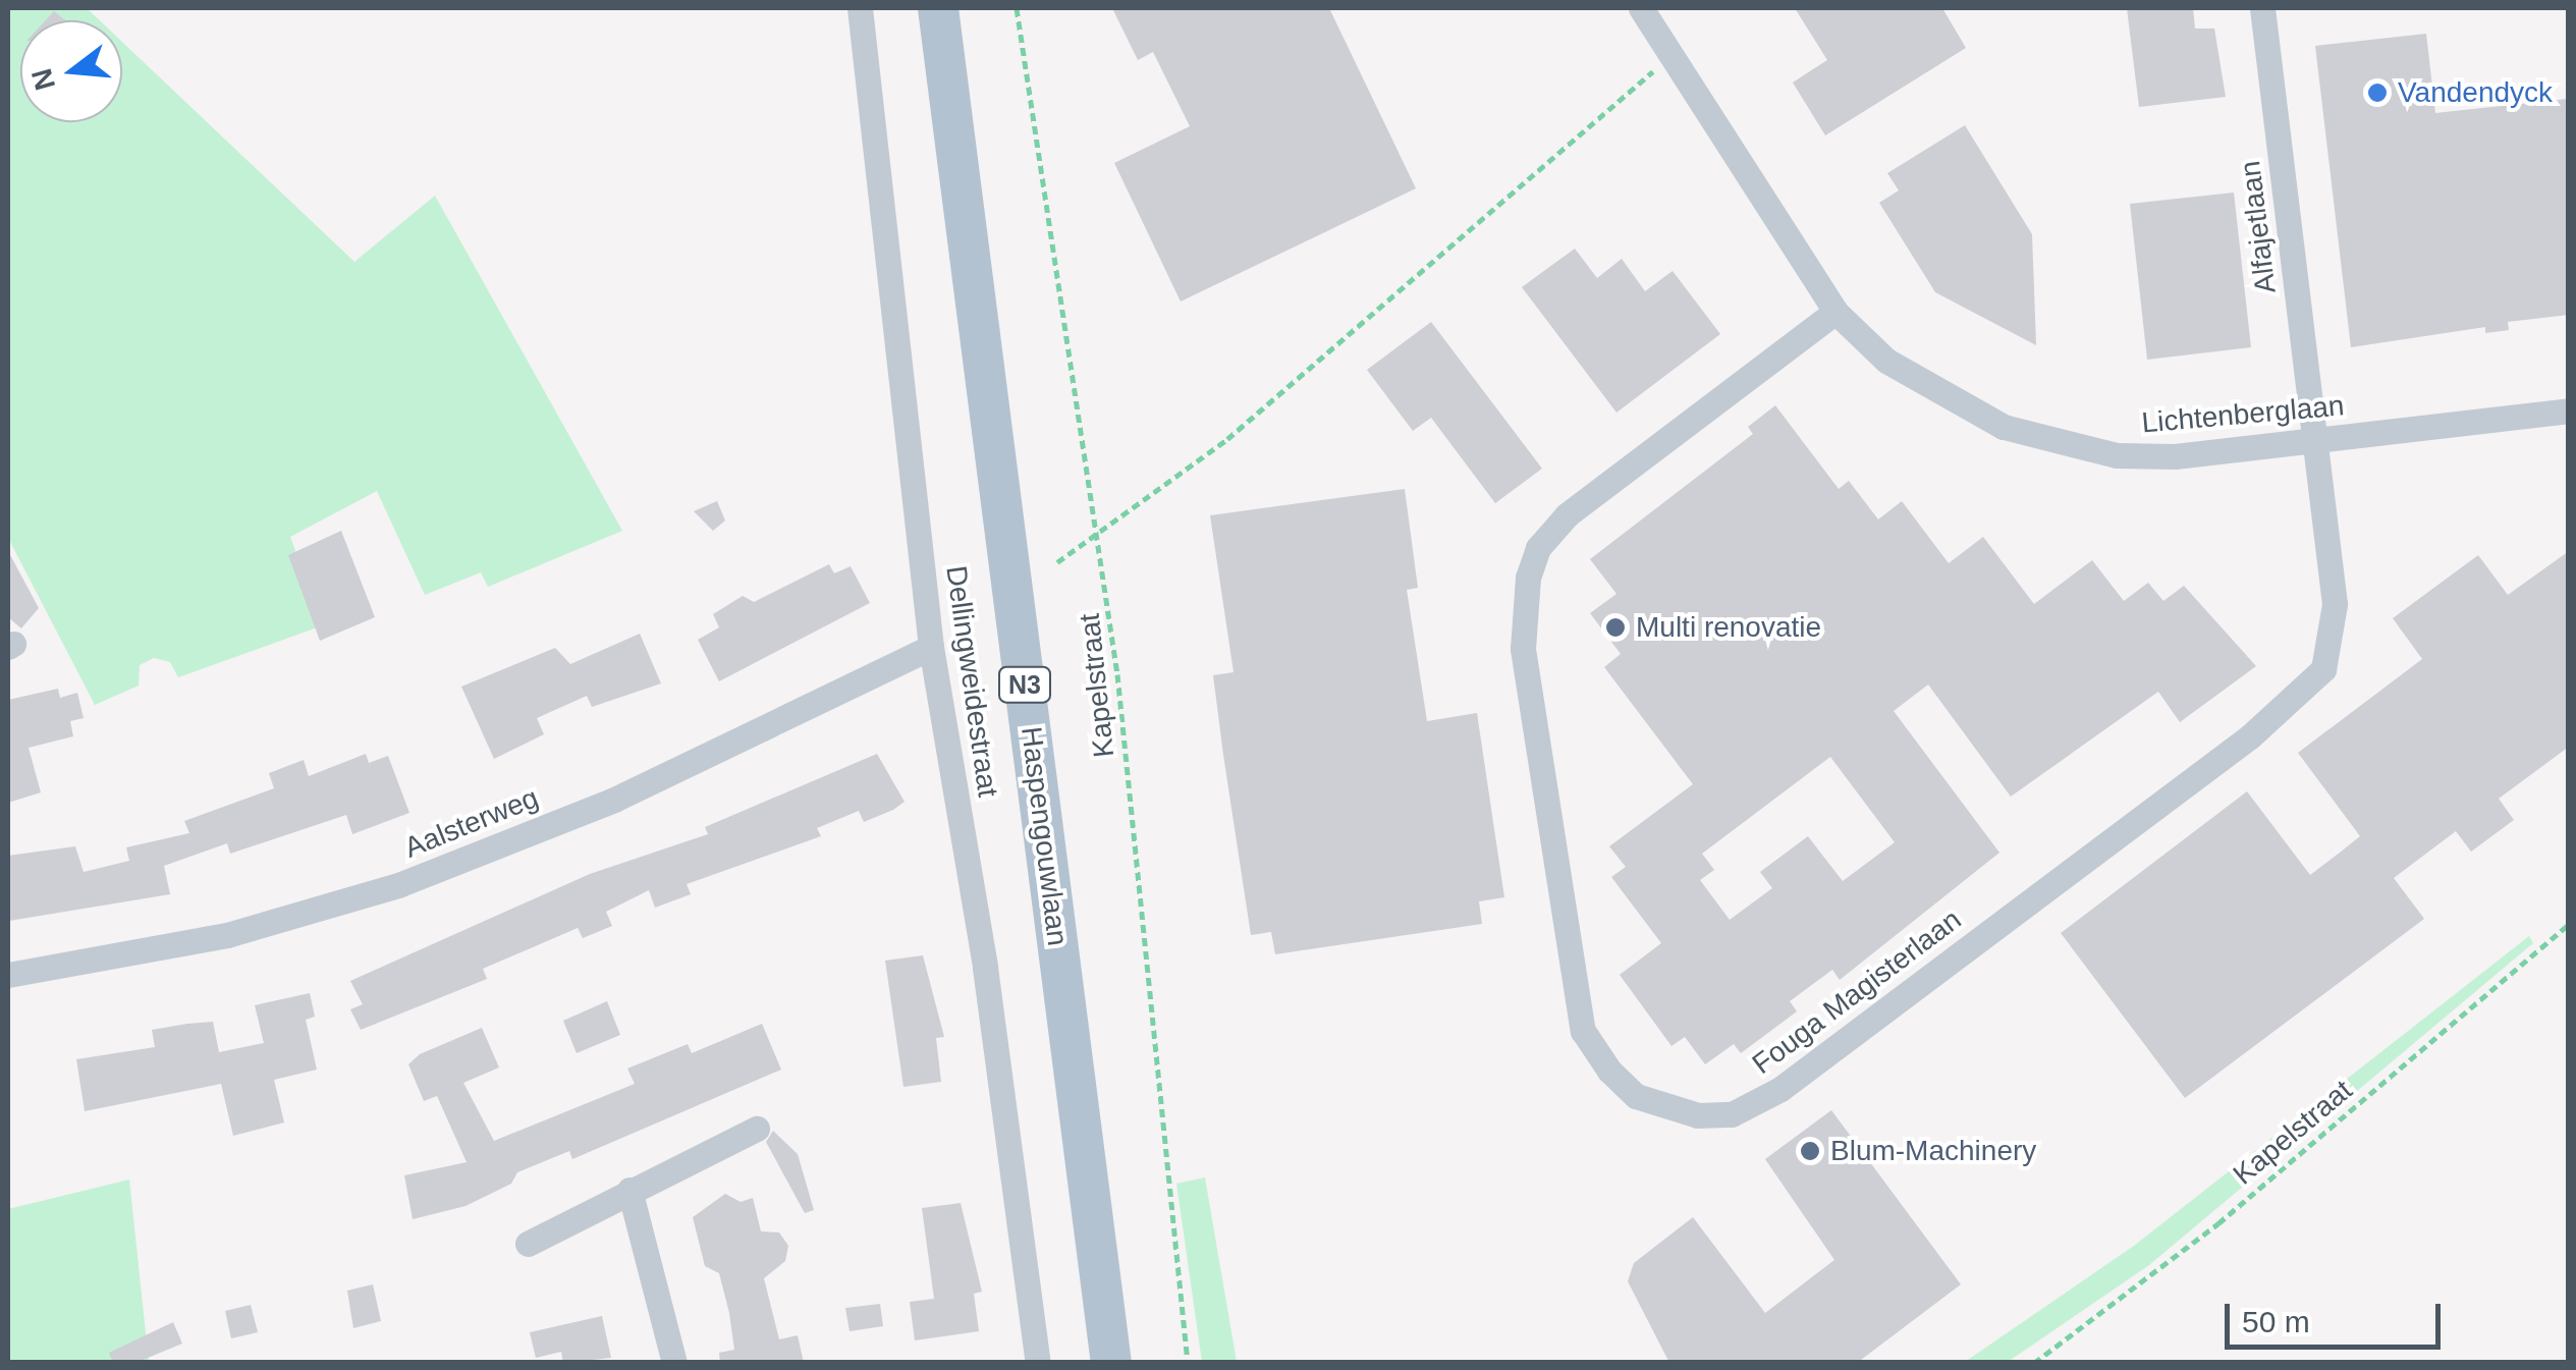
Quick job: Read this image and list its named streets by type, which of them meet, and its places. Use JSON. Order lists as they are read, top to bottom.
{
  "streets": {
    "main road": ["N3", "Haspengouwlaan"],
    "street": [
      "Alfajetlaan",
      "Lichtenberglaan",
      "Dellingweidestraat",
      "Aalsterweg",
      "Fouga Magisterlaan"
    ],
    "path": ["Kapelstraat"]
  },
  "crossings": [
    ["Alfajetlaan", "Lichtenberglaan"],
    ["Alfajetlaan", "Fouga Magisterlaan"],
    ["Lichtenberglaan", "Fouga Magisterlaan"],
    ["Dellingweidestraat", "Aalsterweg"]
  ],
  "places": ["Vandendyck", "Multi renovatie", "Blum-Machinery"],
  "scale_bar": "50 m",
  "north": "left"
}
